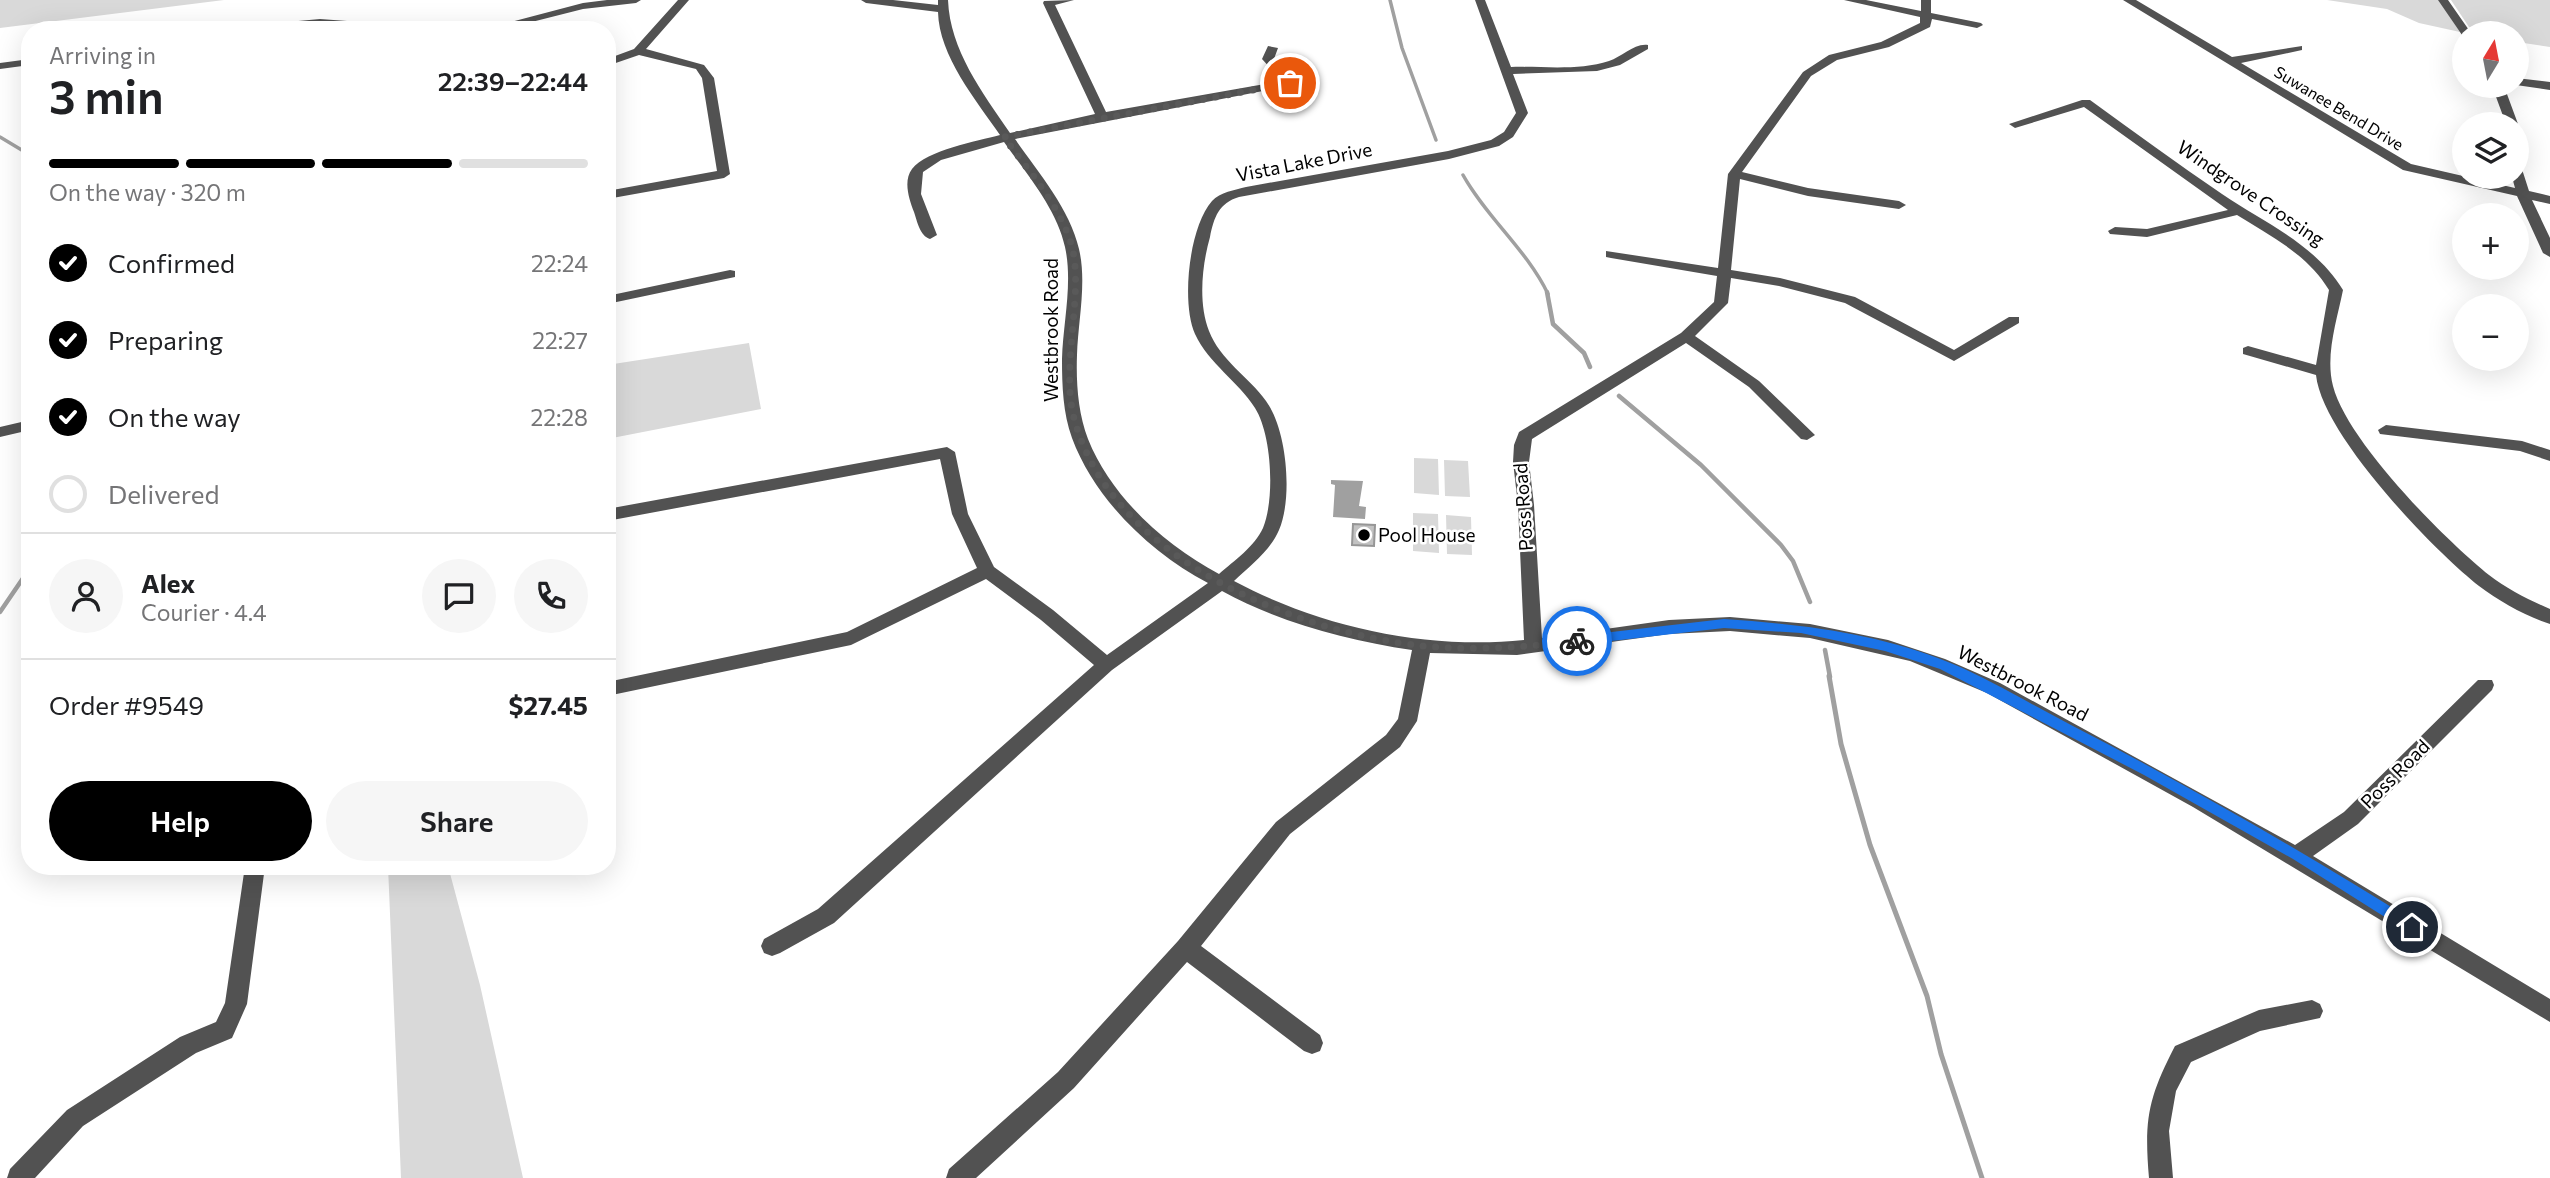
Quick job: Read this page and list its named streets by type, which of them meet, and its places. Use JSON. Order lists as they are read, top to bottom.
{
  "streets": {
    "street": [
      "Suwanee Bend Drive",
      "Vista Lake Drive",
      "Windgrove Crossing",
      "Westbrook Road",
      "Poss Road"
    ]
  },
  "crossings": [
    ["Vista Lake Drive", "Westbrook Road"],
    ["Westbrook Road", "Poss Road"]
  ],
  "places": ["Pool House"],
  "north": "top",
  "page": {
    "map_buttons": ["+", "−"],
    "heading": ["3 min", "Arriving in", "22:39–22:44"],
    "panel": [
      "Alex",
      "Courier · 4.4",
      "Order #9549",
      "$27.45"
    ],
    "bar": "On the way · 320 m",
    "list": [
      ["Confirmed", "22:24"],
      ["Preparing", "22:27"],
      ["On the way", "22:28"],
      "Delivered"
    ],
    "buttons": ["Help", "Share"]
  }
}
